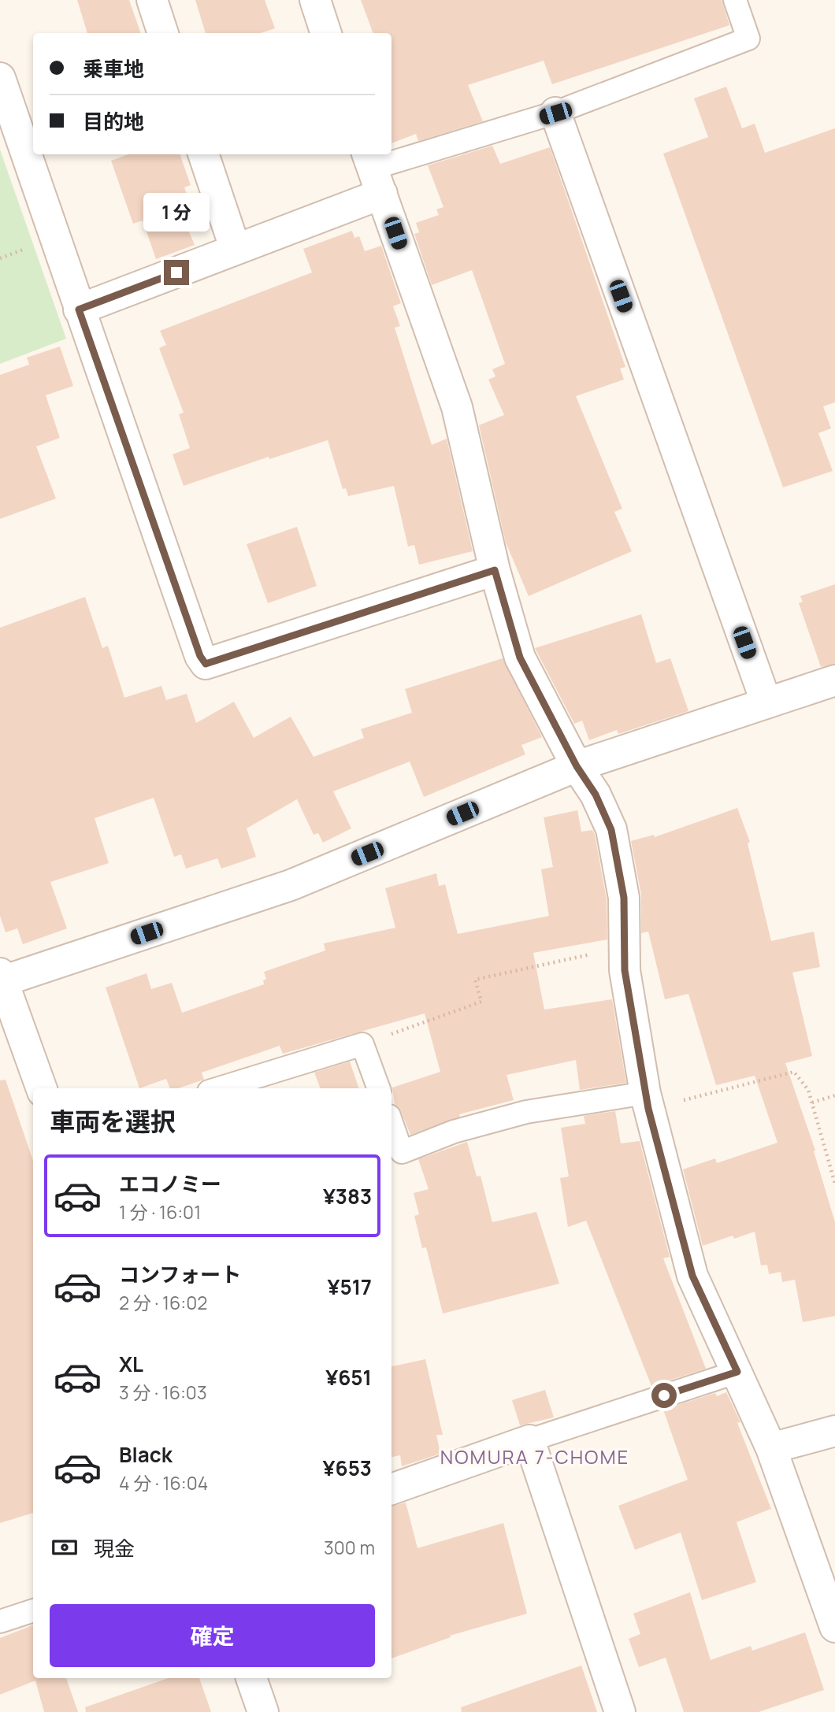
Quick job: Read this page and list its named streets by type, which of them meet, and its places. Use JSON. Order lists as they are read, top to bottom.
{
  "districts": ["NOMURA 7-CHOME"],
  "page": {
    "banner": ["乗車地", "目的地"],
    "bubble": "1 分",
    "heading": "車両を選択",
    "list": [
      {
        "name": "エコノミー",
        "note": "1 分 · 16:01",
        "value": "¥383"
      },
      {
        "name": "コンフォート",
        "note": "2 分 · 16:02",
        "value": "¥517"
      },
      {
        "name": "XL",
        "note": "3 分 · 16:03",
        "value": "¥651"
      },
      {
        "name": "Black",
        "note": "4 分 · 16:04",
        "value": "¥653"
      }
    ],
    "pay": ["現金", "300 m"],
    "buttons": "確定"
  }
}
